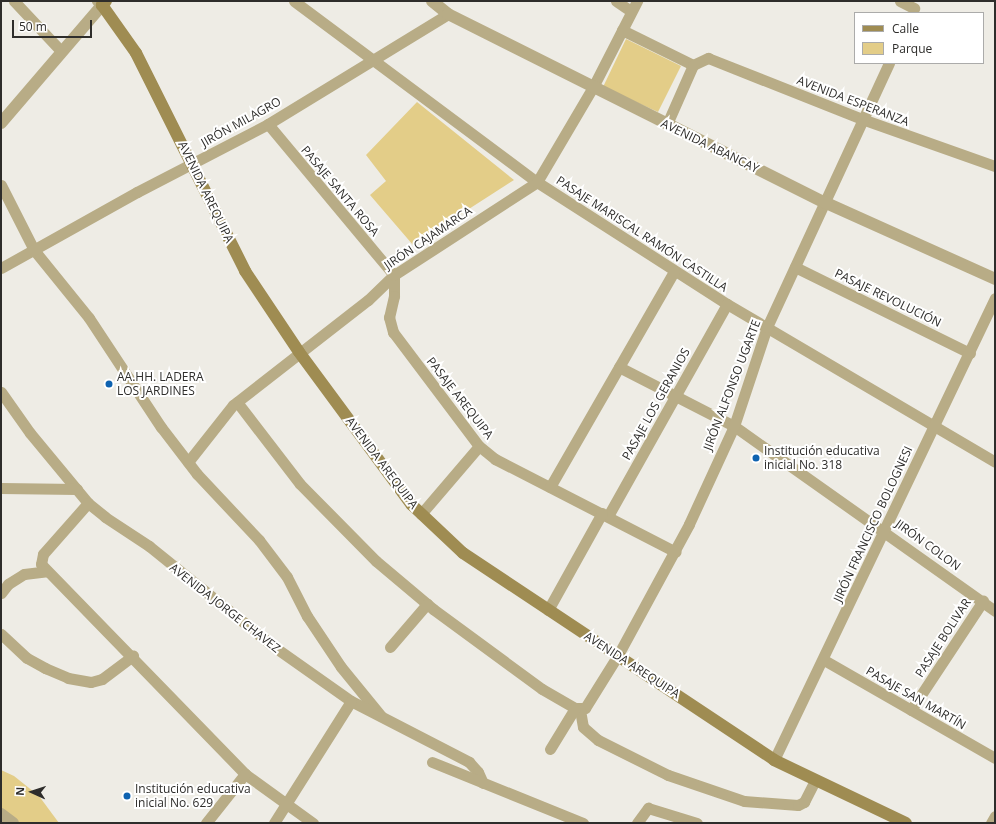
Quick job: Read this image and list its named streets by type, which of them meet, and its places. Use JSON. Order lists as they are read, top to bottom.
{
  "streets": {
    "main road": ["AVENIDA AREQUIPA"],
    "street": [
      "AVENIDA ESPERANZA",
      "JIRÓN MILAGRO",
      "AVENIDA ABANCAY",
      "PASAJE SANTA ROSA",
      "PASAJE MARISCAL RAMÓN CASTILLA",
      "JIRÓN CAJAMARCA",
      "PASAJE REVOLUCIÓN",
      "JIRÓN ALFONSO UGARTE",
      "PASAJE AREQUIPA",
      "PASAJE LOS GERANIOS",
      "JIRÓN FRANCISCO BOLOGNESI",
      "JIRÓN COLON",
      "AVENIDA JORGE CHAVEZ",
      "PASAJE BOLIVAR",
      "PASAJE SAN MARTÍN"
    ]
  },
  "crossings": [
    ["AVENIDA ESPERANZA", "JIRÓN ALFONSO UGARTE"],
    ["JIRÓN MILAGRO", "AVENIDA ABANCAY"],
    ["JIRÓN MILAGRO", "PASAJE SANTA ROSA"],
    ["JIRÓN MILAGRO", "AVENIDA AREQUIPA"],
    ["JIRÓN MILAGRO", "PASAJE MARISCAL RAMÓN CASTILLA"],
    ["AVENIDA ABANCAY", "JIRÓN CAJAMARCA"],
    ["AVENIDA ABANCAY", "JIRÓN ALFONSO UGARTE"],
    ["PASAJE SANTA ROSA", "JIRÓN CAJAMARCA"],
    ["PASAJE SANTA ROSA", "PASAJE AREQUIPA"],
    ["AVENIDA AREQUIPA", "JIRÓN CAJAMARCA"],
    ["AVENIDA AREQUIPA", "JIRÓN ALFONSO UGARTE"],
    ["AVENIDA AREQUIPA", "PASAJE LOS GERANIOS"],
    ["AVENIDA AREQUIPA", "JIRÓN FRANCISCO BOLOGNESI"],
    ["PASAJE MARISCAL RAMÓN CASTILLA", "JIRÓN CAJAMARCA"],
    ["PASAJE MARISCAL RAMÓN CASTILLA", "JIRÓN ALFONSO UGARTE"],
    ["PASAJE MARISCAL RAMÓN CASTILLA", "PASAJE LOS GERANIOS"],
    ["PASAJE MARISCAL RAMÓN CASTILLA", "JIRÓN FRANCISCO BOLOGNESI"],
    ["JIRÓN CAJAMARCA", "PASAJE AREQUIPA"],
    ["PASAJE REVOLUCIÓN", "JIRÓN ALFONSO UGARTE"],
    ["PASAJE REVOLUCIÓN", "JIRÓN FRANCISCO BOLOGNESI"],
    ["JIRÓN ALFONSO UGARTE", "PASAJE AREQUIPA"],
    ["JIRÓN ALFONSO UGARTE", "JIRÓN COLON"],
    ["PASAJE AREQUIPA", "PASAJE LOS GERANIOS"],
    ["PASAJE LOS GERANIOS", "JIRÓN COLON"],
    ["JIRÓN FRANCISCO BOLOGNESI", "JIRÓN COLON"],
    ["JIRÓN FRANCISCO BOLOGNESI", "PASAJE SAN MARTÍN"],
    ["JIRÓN COLON", "PASAJE BOLIVAR"],
    ["PASAJE BOLIVAR", "PASAJE SAN MARTÍN"]
  ],
  "places": ["AA.HH. LADERA LOS JARDINES", "Institución educativa inicial No. 318", "Institución educativa inicial No. 629"],
  "legend": ["Calle", "Parque"],
  "scale_bar": "50 m",
  "north": "left"
}
